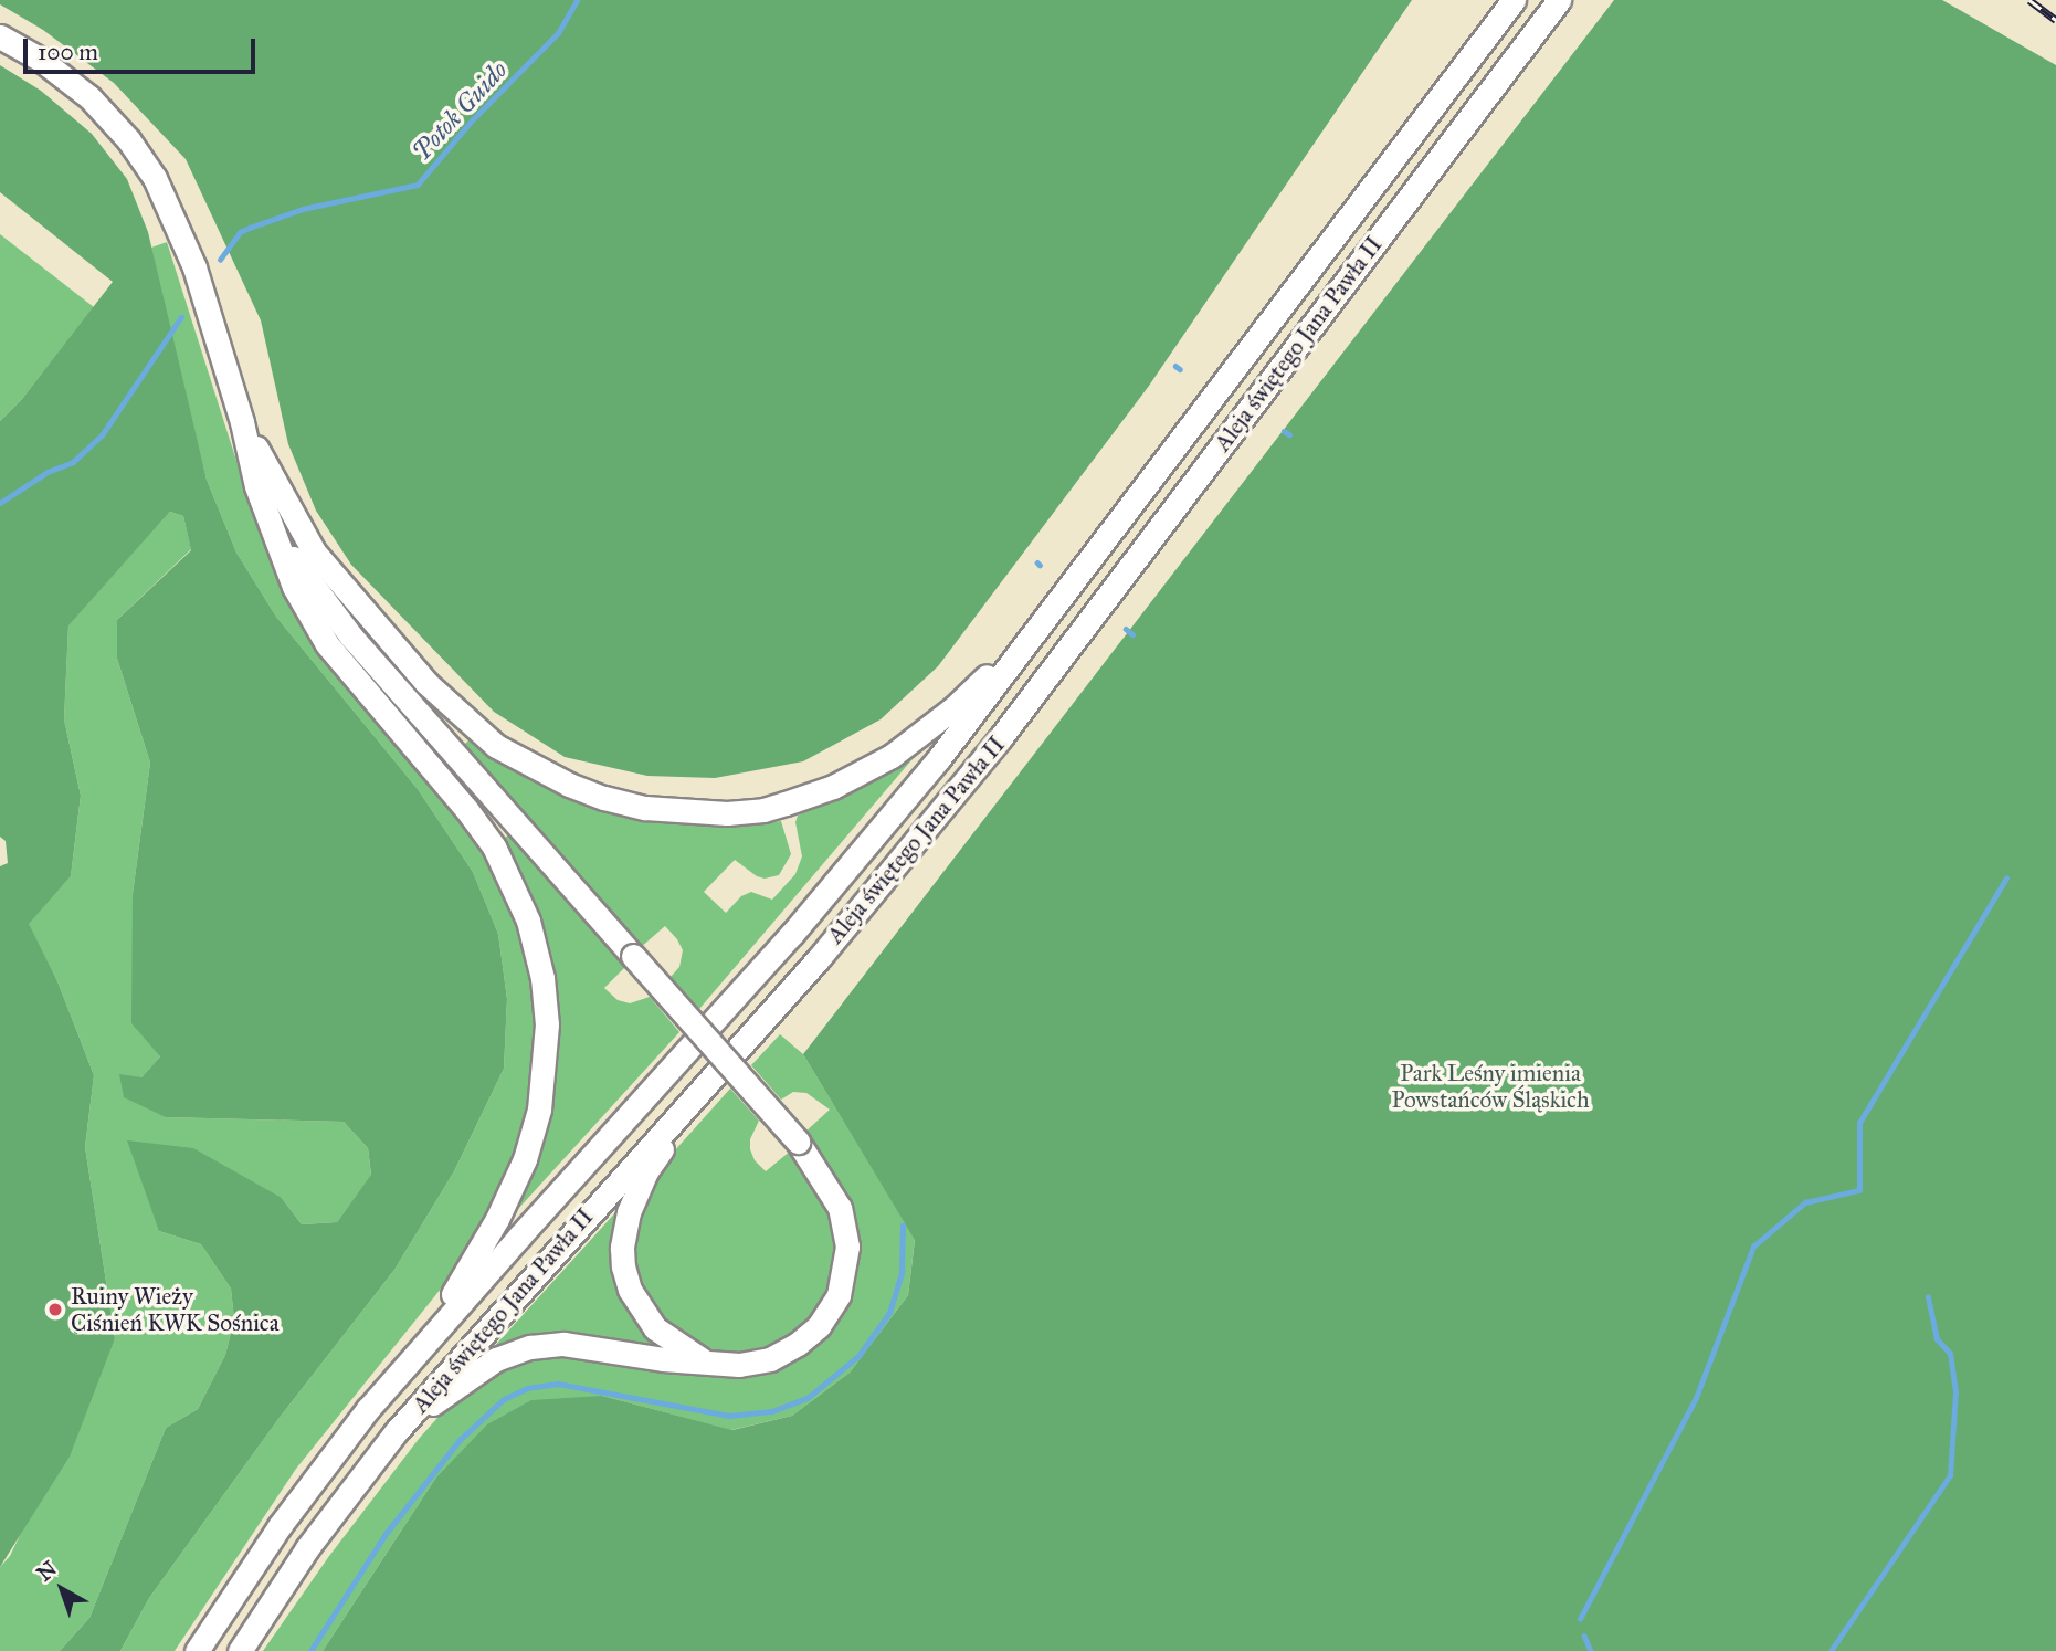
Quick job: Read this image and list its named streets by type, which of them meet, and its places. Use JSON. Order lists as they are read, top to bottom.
{
  "streets": {
    "main road": ["Aleja świętego Jana Pawła II"]
  },
  "water": ["Potok Guido"],
  "parks": ["Park Leśny imienia Powstańców Śląskich"],
  "places": ["Ruiny Wieży Ciśnień KWK Sośnica"],
  "scale_bar": "100 m",
  "north": "top left"
}
